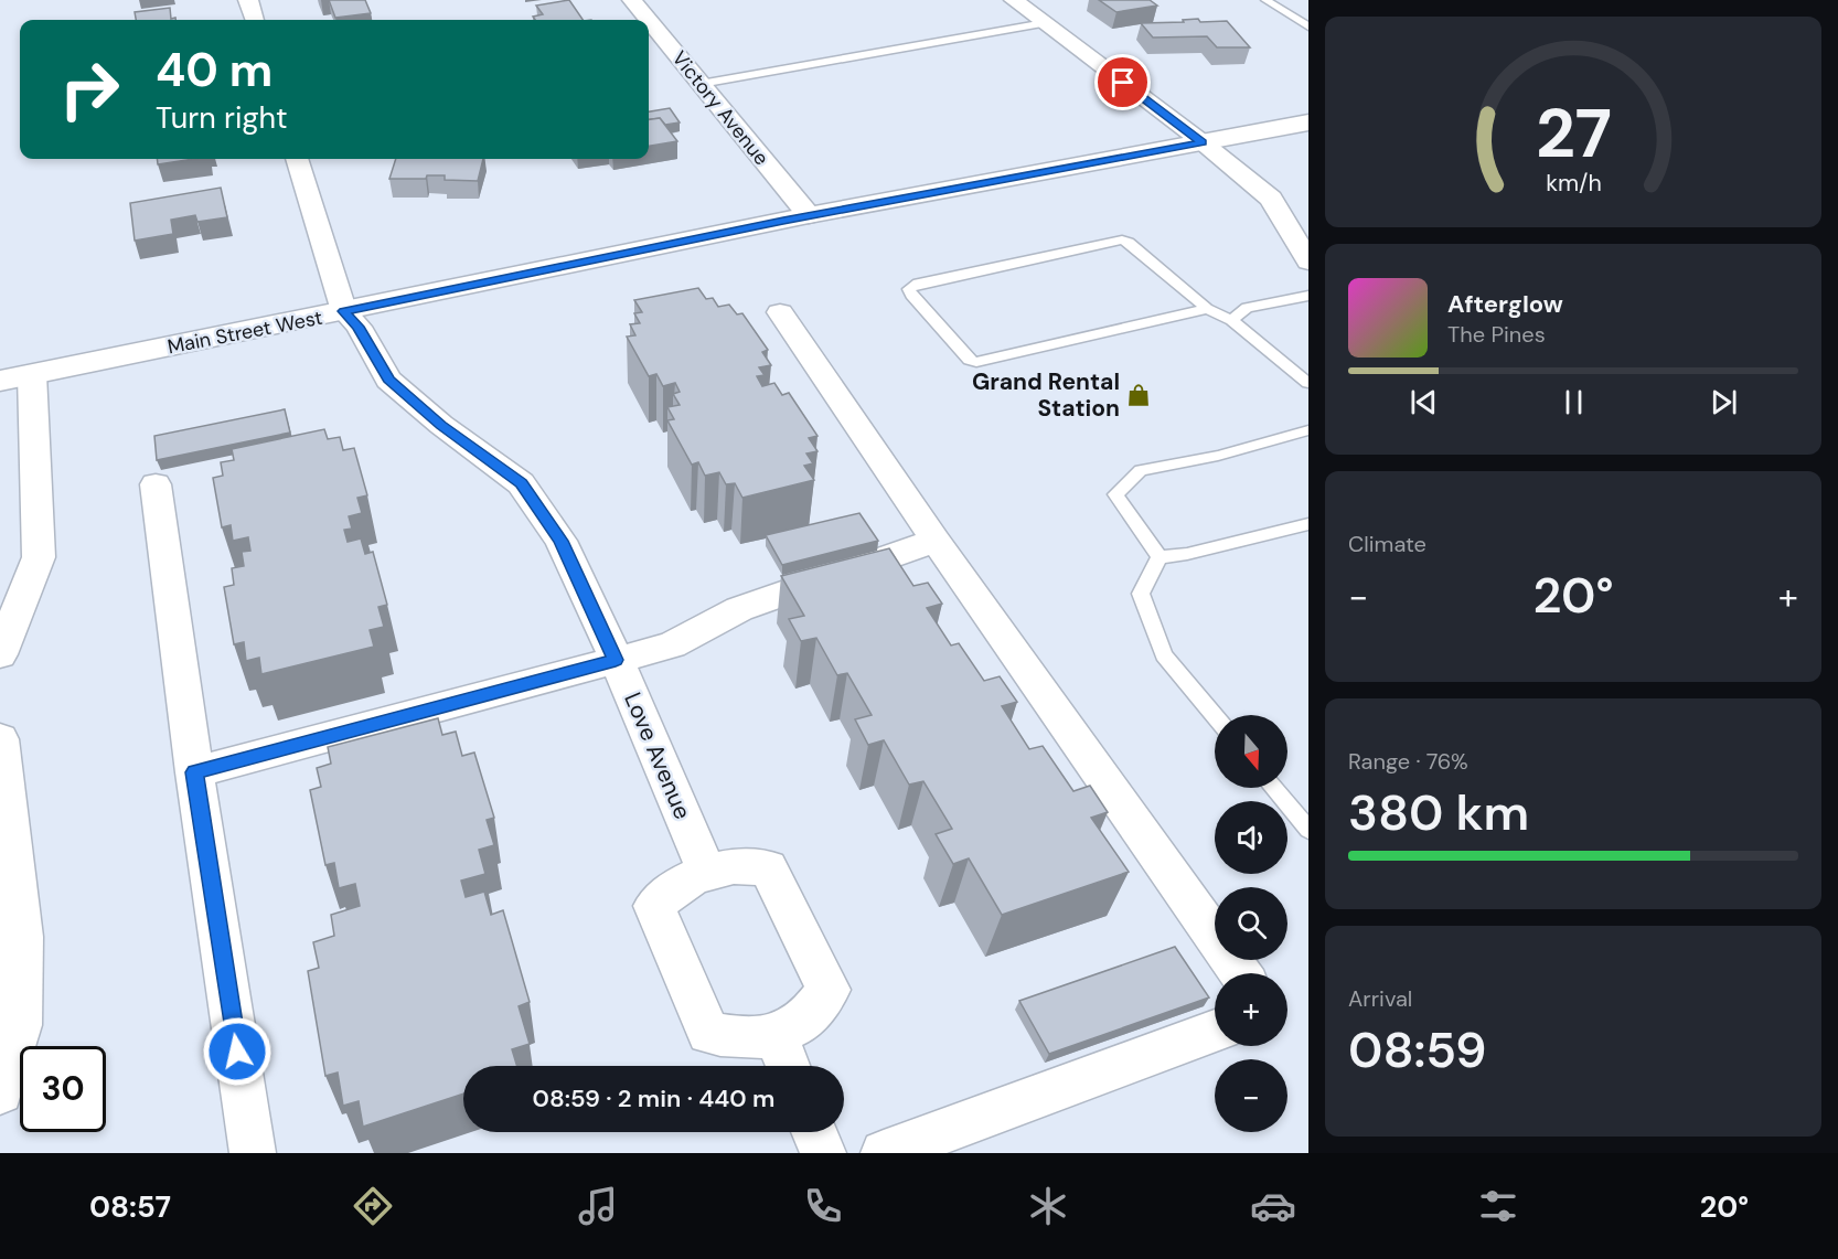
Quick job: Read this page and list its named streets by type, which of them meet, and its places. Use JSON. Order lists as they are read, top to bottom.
{
  "streets": {
    "main road": ["Main Street West"],
    "street": ["Victory Avenue", "Love Avenue"]
  },
  "crossings": [
    ["Victory Avenue", "Main Street West"],
    ["Main Street West", "Love Avenue"]
  ],
  "places": {
    "shop": ["Grand Rental Station"]
  },
  "north": "bottom",
  "page": {
    "turn": ["40 m", "Turn right"],
    "song": ["Afterglow", "The Pines"],
    "tile": [
      "Climate",
      ["Range · 76%", "380 km"],
      ["Arrival", "08:59"]
    ],
    "heat": ["−", "20°", "+"],
    "map_buttons": ["+", "−"],
    "limit": "30",
    "trip": "08:59 · 2 min · 440 m",
    "tabs": ["08:57", "20°"],
    "gauge": ["27", "km/h"]
  }
}
